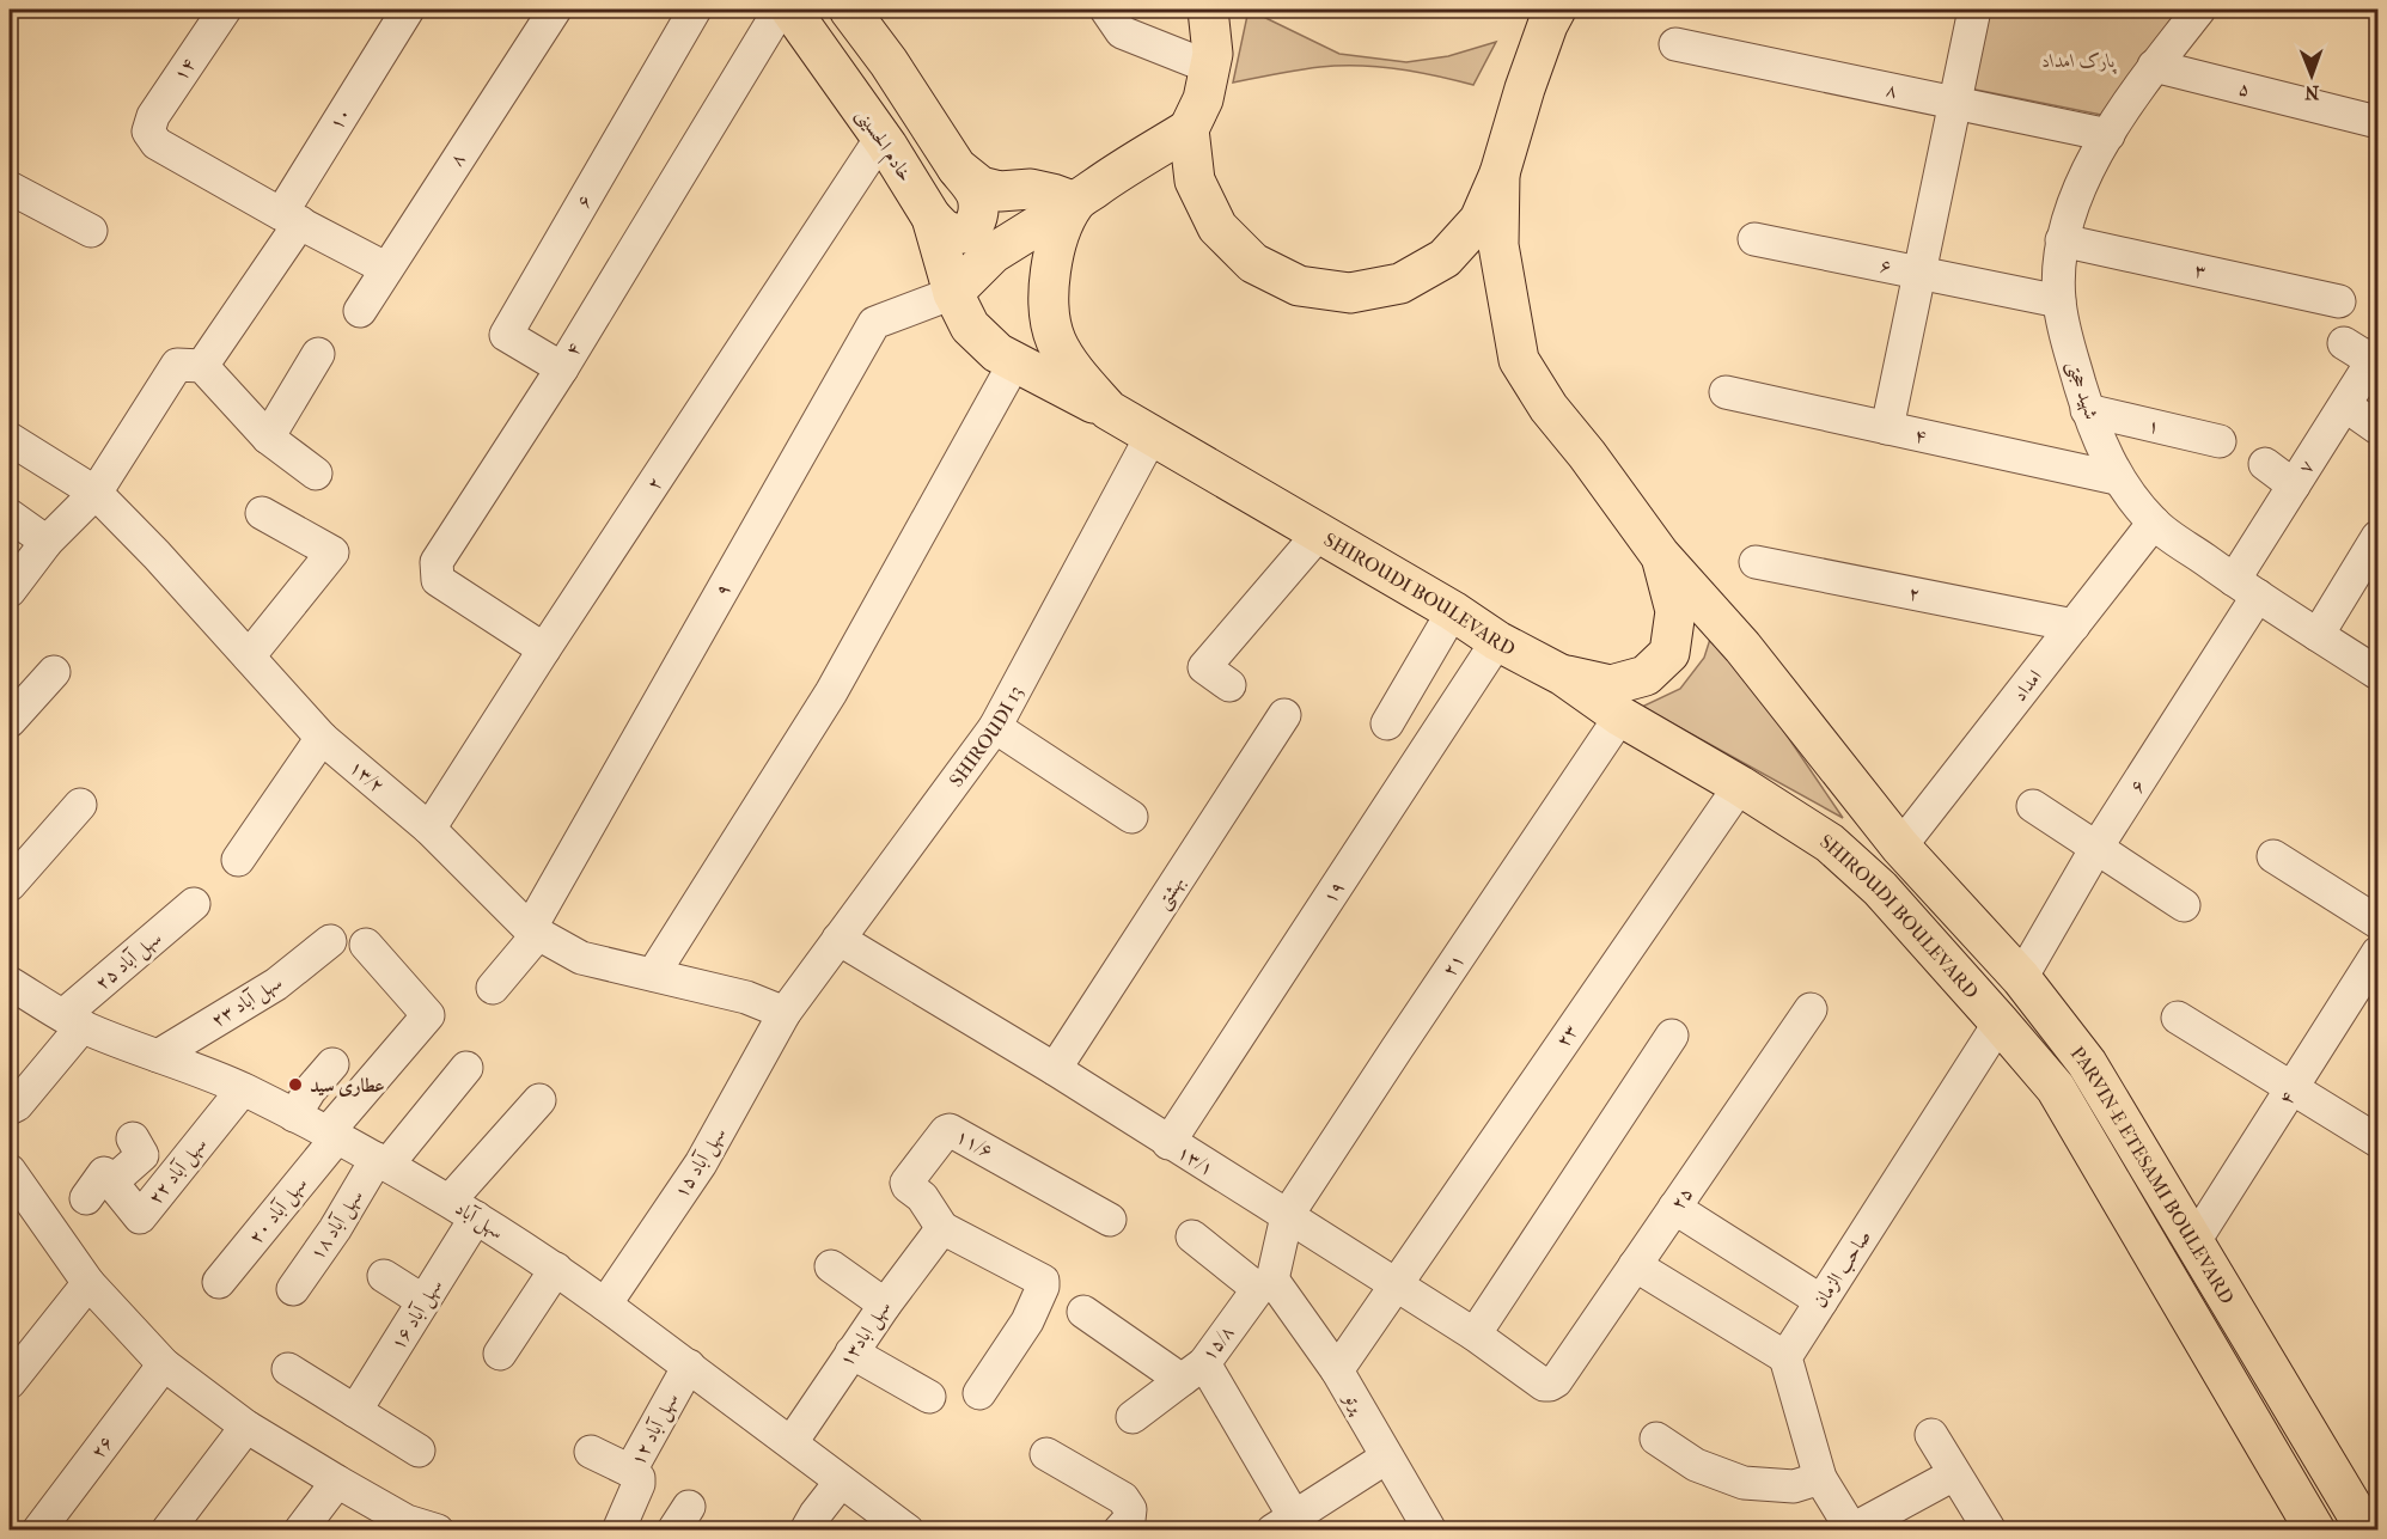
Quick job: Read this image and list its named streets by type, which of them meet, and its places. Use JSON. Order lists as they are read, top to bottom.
{
  "streets": {
    "main road": ["خادم الحسینی", "SHIROUDI BOULEVARD", "PARVIN-E ETESAMI BOULEVARD"],
    "street": [
      "۱۴",
      "۵",
      "۸",
      "۱۰",
      "۶",
      "۳",
      "۴",
      "شهید حجتی",
      "۱",
      "۷",
      "۲",
      "۹",
      "امداد",
      "SHIROUDI 13",
      "۱۳/۲",
      "بهشتی",
      "۱۹",
      "سهل آباد ۲۵",
      "۲۱",
      "سهل آباد ۲۳",
      "۲۳",
      "۱۱/۶",
      "۱۳/۱",
      "سهل آباد ۱۵",
      "سهل آباد ۲۲",
      "۲۵",
      "سهل آباد ۲۰",
      "سهل آباد",
      "سهل آباد ۱۸",
      "صاحب الزمان",
      "سهل آباد ۱۶",
      "سهل اباد۱۳",
      "۱۵/۸",
      "پرتو",
      "سهل آباد ۱۲",
      "۲۶"
    ]
  },
  "crossings": [
    ["۱۴", "۱۰"],
    ["۵", "شهید حجتی"],
    ["۸", "شهید حجتی"],
    ["خادم الحسینی", "۲"],
    ["خادم الحسینی", "۹"],
    ["خادم الحسینی", "SHIROUDI BOULEVARD"],
    ["۶", "۴"],
    ["۶", "شهید حجتی"],
    ["۶", "۷"],
    ["۶", "PARVIN-E ETESAMI BOULEVARD"],
    ["۳", "شهید حجتی"],
    ["۴", "شهید حجتی"],
    ["۴", "۲"],
    ["۴", "PARVIN-E ETESAMI BOULEVARD"],
    ["شهید حجتی", "۱"],
    ["شهید حجتی", "۷"],
    ["شهید حجتی", "امداد"],
    ["۲", "امداد"],
    ["۲", "۱۳/۲"],
    ["۹", "۱۳/۲"],
    ["SHIROUDI BOULEVARD", "SHIROUDI 13"],
    ["SHIROUDI BOULEVARD", "۱۹"],
    ["SHIROUDI BOULEVARD", "۲۱"],
    ["SHIROUDI BOULEVARD", "۲۳"],
    ["SHIROUDI BOULEVARD", "PARVIN-E ETESAMI BOULEVARD"],
    ["SHIROUDI BOULEVARD", "صاحب الزمان"],
    ["امداد", "PARVIN-E ETESAMI BOULEVARD"],
    ["SHIROUDI 13", "۱۳/۲"],
    ["SHIROUDI 13", "۱۳/۱"],
    ["SHIROUDI 13", "سهل آباد ۱۵"],
    ["۱۳/۲", "سهل آباد ۱۵"],
    ["بهشتی", "۱۳/۱"],
    ["۱۹", "۱۳/۱"],
    ["سهل آباد ۲۵", "سهل آباد"],
    ["۲۱", "۱۳/۱"],
    ["سهل آباد ۲۳", "سهل آباد"],
    ["۲۳", "۱۳/۱"],
    ["۲۳", "پرتو"],
    ["۱۱/۶", "سهل اباد۱۳"],
    ["۱۳/۱", "۲۵"],
    ["سهل آباد ۱۵", "سهل آباد"],
    ["سهل آباد ۲۲", "سهل آباد"],
    ["PARVIN-E ETESAMI BOULEVARD", "صاحب الزمان"],
    ["سهل آباد ۲۰", "سهل آباد"],
    ["سهل آباد", "سهل آباد ۱۸"],
    ["سهل آباد", "سهل آباد ۱۶"],
    ["سهل آباد", "سهل اباد۱۳"],
    ["سهل آباد", "سهل آباد ۱۲"],
    ["۱۵/۸", "پرتو"]
  ],
  "parks": ["پارک امداد"],
  "places": ["عطاری سید"],
  "north": "bottom"
}
